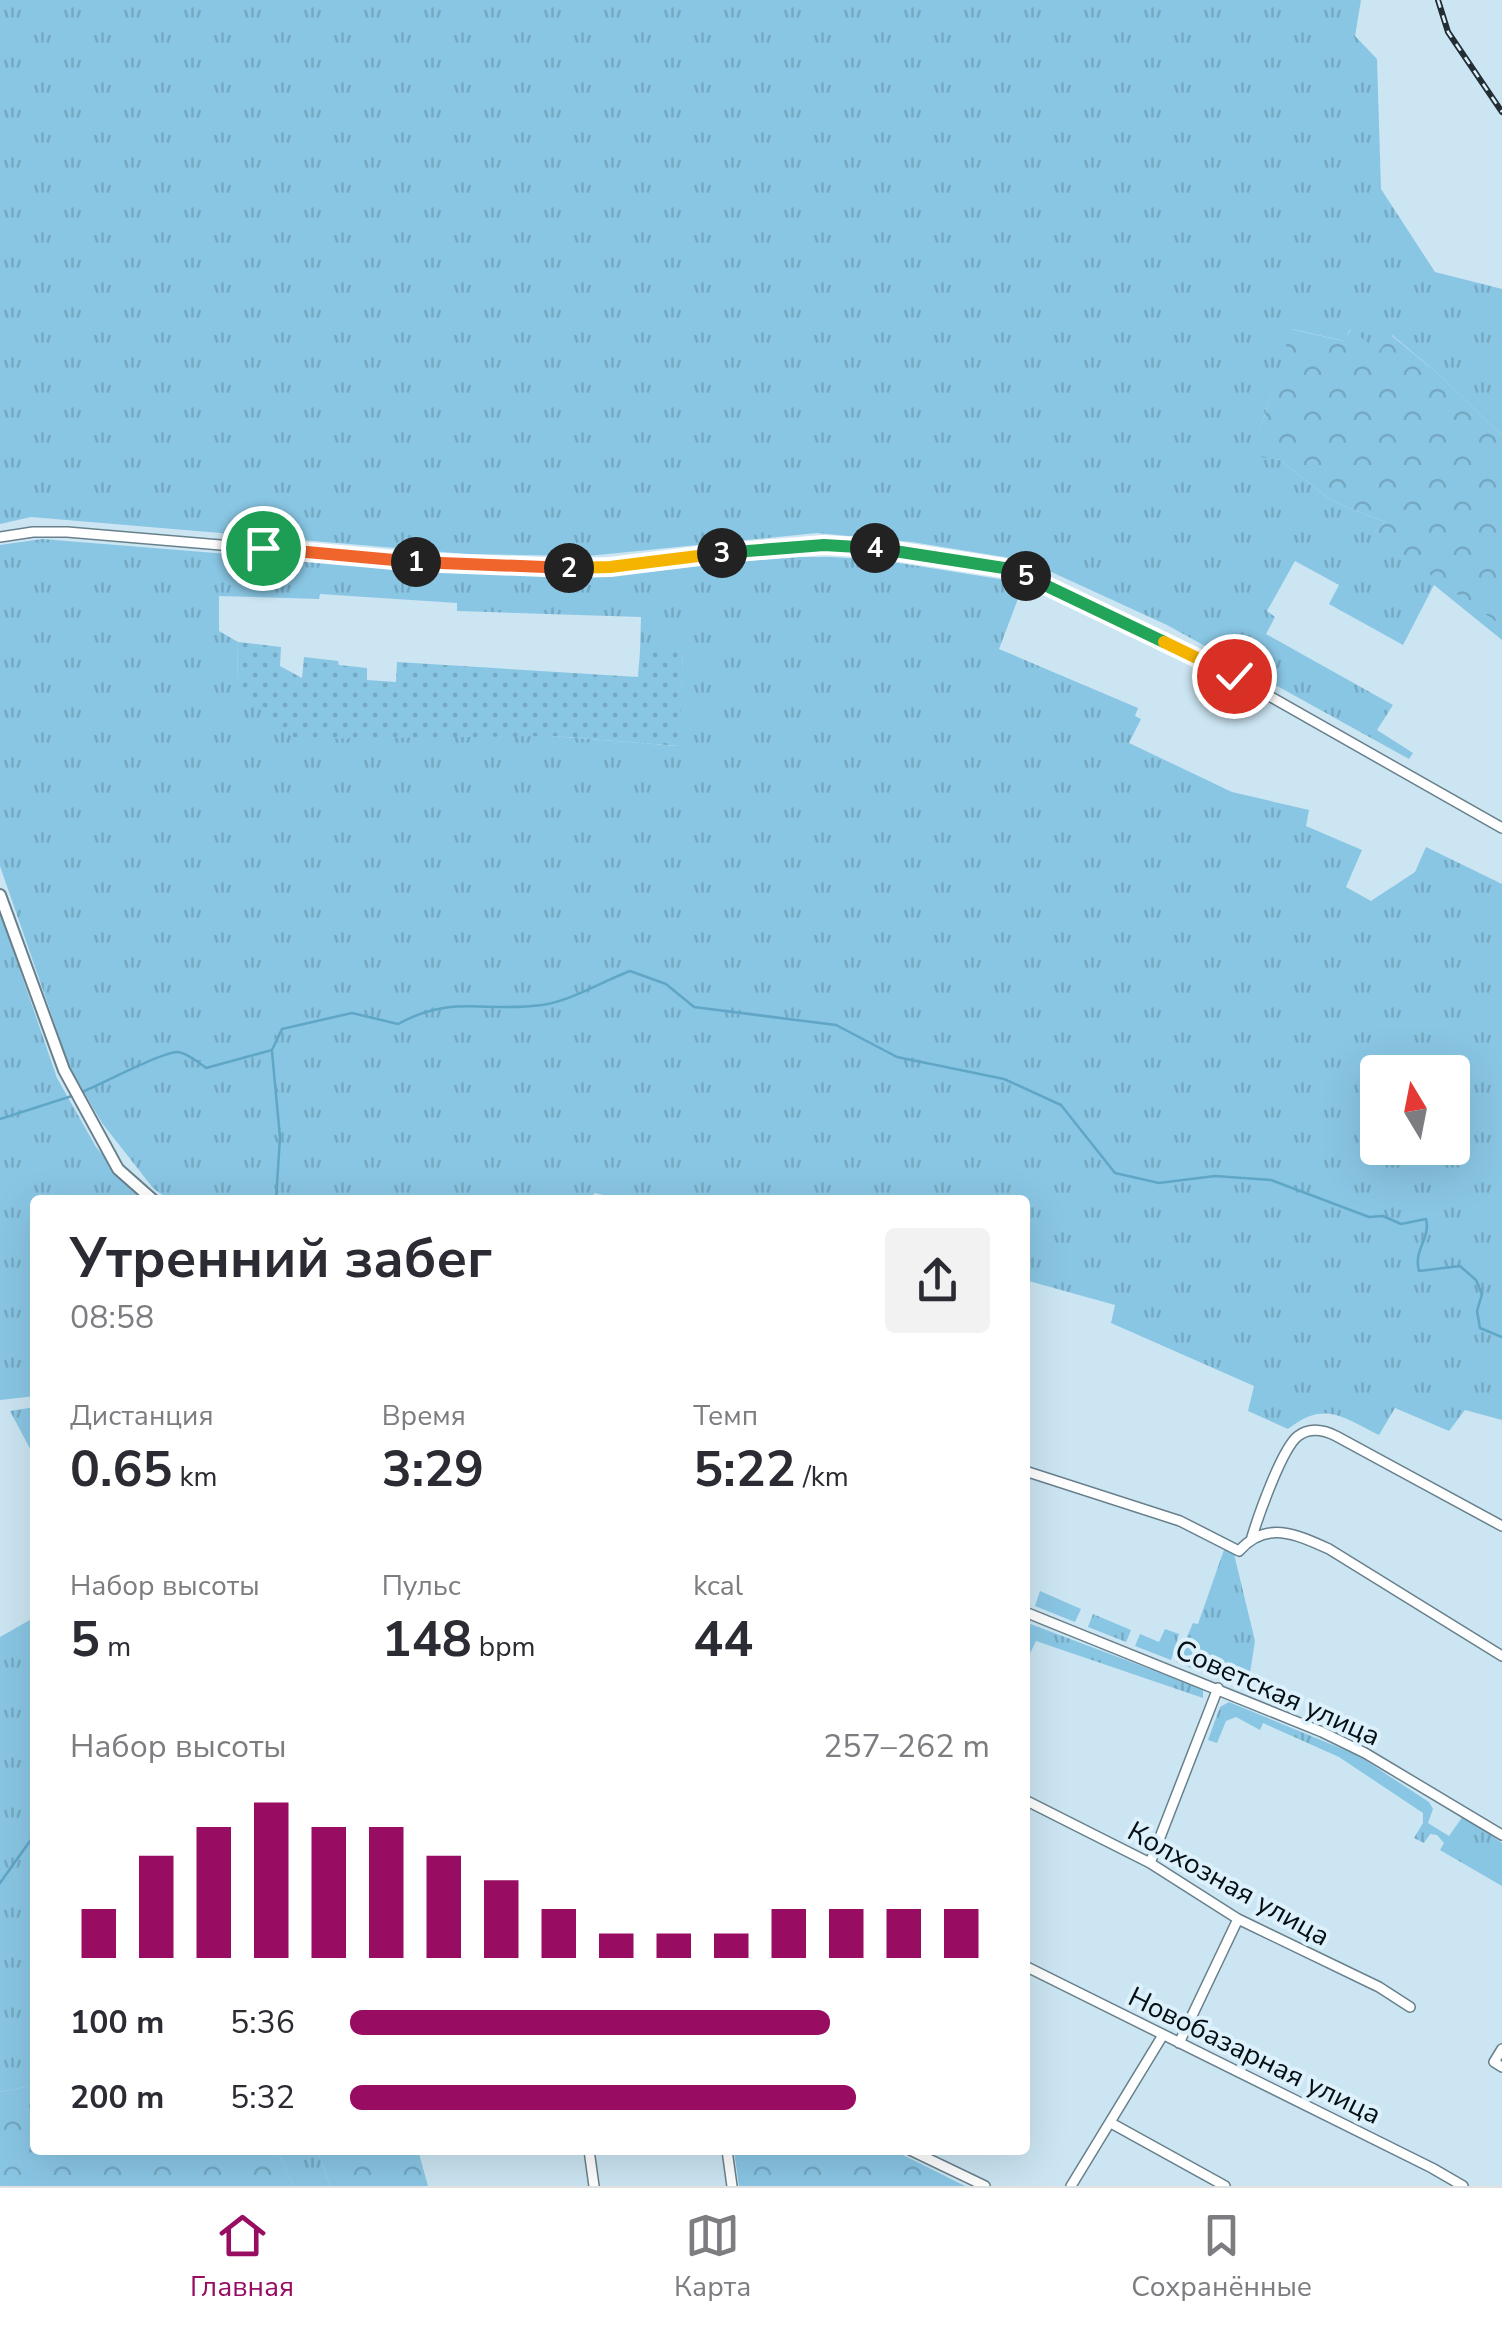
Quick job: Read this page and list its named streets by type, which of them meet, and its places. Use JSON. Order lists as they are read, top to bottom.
{
  "streets": {
    "street": ["Советская улица", "Колхозная улица", "Новобазарная улица"]
  },
  "north": "top",
  "page": {
    "pins": [
      "4",
      "3",
      "1",
      "2",
      "5"
    ],
    "heading": ["Утренний забег", "08:58"],
    "stats": [
      ["Дистанция", "0.65 km"],
      ["Время", "3:29"],
      ["Темп", "5:22 /km"],
      ["Набор высоты", "5 m"],
      ["Пульс", "148 bpm"],
      ["kcal", "44"]
    ],
    "chart": ["Набор высоты", "257–262 m"],
    "list": [
      {
        "name": "100 m",
        "note": "5:36"
      },
      {
        "name": "200 m",
        "note": "5:32"
      }
    ],
    "tabs": ["Главная", "Карта", "Сохранённые"]
  }
}
